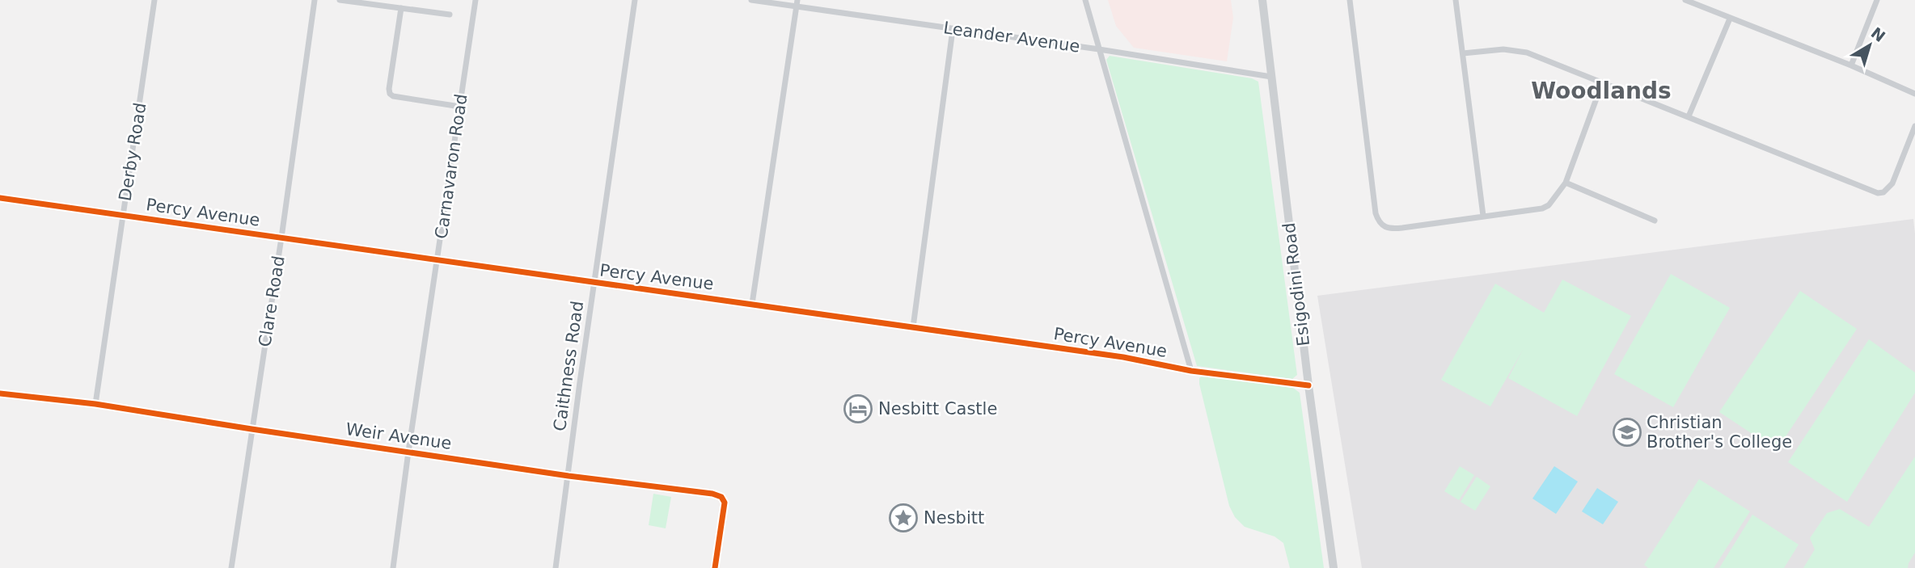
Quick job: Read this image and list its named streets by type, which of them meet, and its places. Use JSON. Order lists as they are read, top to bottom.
{
  "streets": {
    "main road": ["Esigodini Road"],
    "street": [
      "Leander Avenue",
      "Derby Road",
      "Carnavaron Road",
      "Percy Avenue",
      "Clare Road",
      "Caithness Road",
      "Weir Avenue"
    ]
  },
  "crossings": [
    ["Leander Avenue", "Esigodini Road"],
    ["Derby Road", "Percy Avenue"],
    ["Derby Road", "Weir Avenue"],
    ["Carnavaron Road", "Percy Avenue"],
    ["Carnavaron Road", "Weir Avenue"],
    ["Percy Avenue", "Esigodini Road"],
    ["Percy Avenue", "Clare Road"],
    ["Percy Avenue", "Caithness Road"],
    ["Clare Road", "Weir Avenue"],
    ["Caithness Road", "Weir Avenue"]
  ],
  "districts": ["Woodlands"],
  "places": {
    "hotel": ["Nesbitt Castle"],
    "school or university": ["Christian Brother's College"],
    "place": ["Nesbitt"]
  },
  "north": "top right"
}
